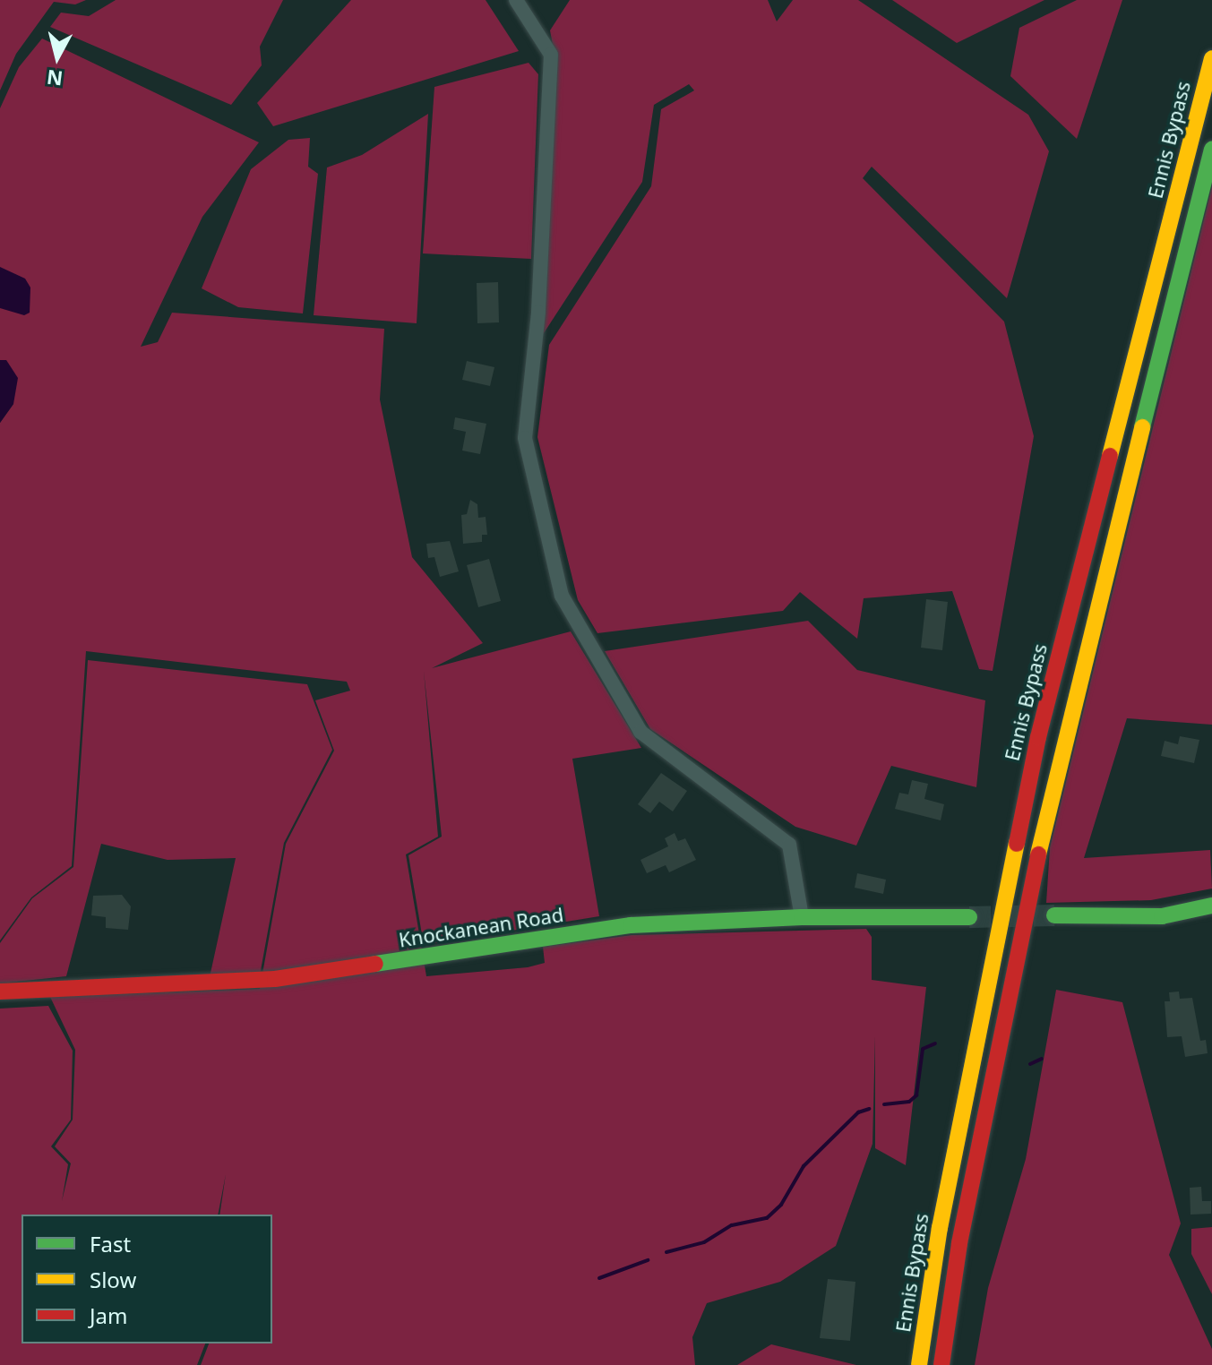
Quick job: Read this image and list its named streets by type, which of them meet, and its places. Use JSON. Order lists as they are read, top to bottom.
{
  "streets": {
    "main road": ["Ennis Bypass", "Knockanean Road"]
  },
  "legend": ["Fast", "Slow", "Jam"],
  "north": "bottom"
}
